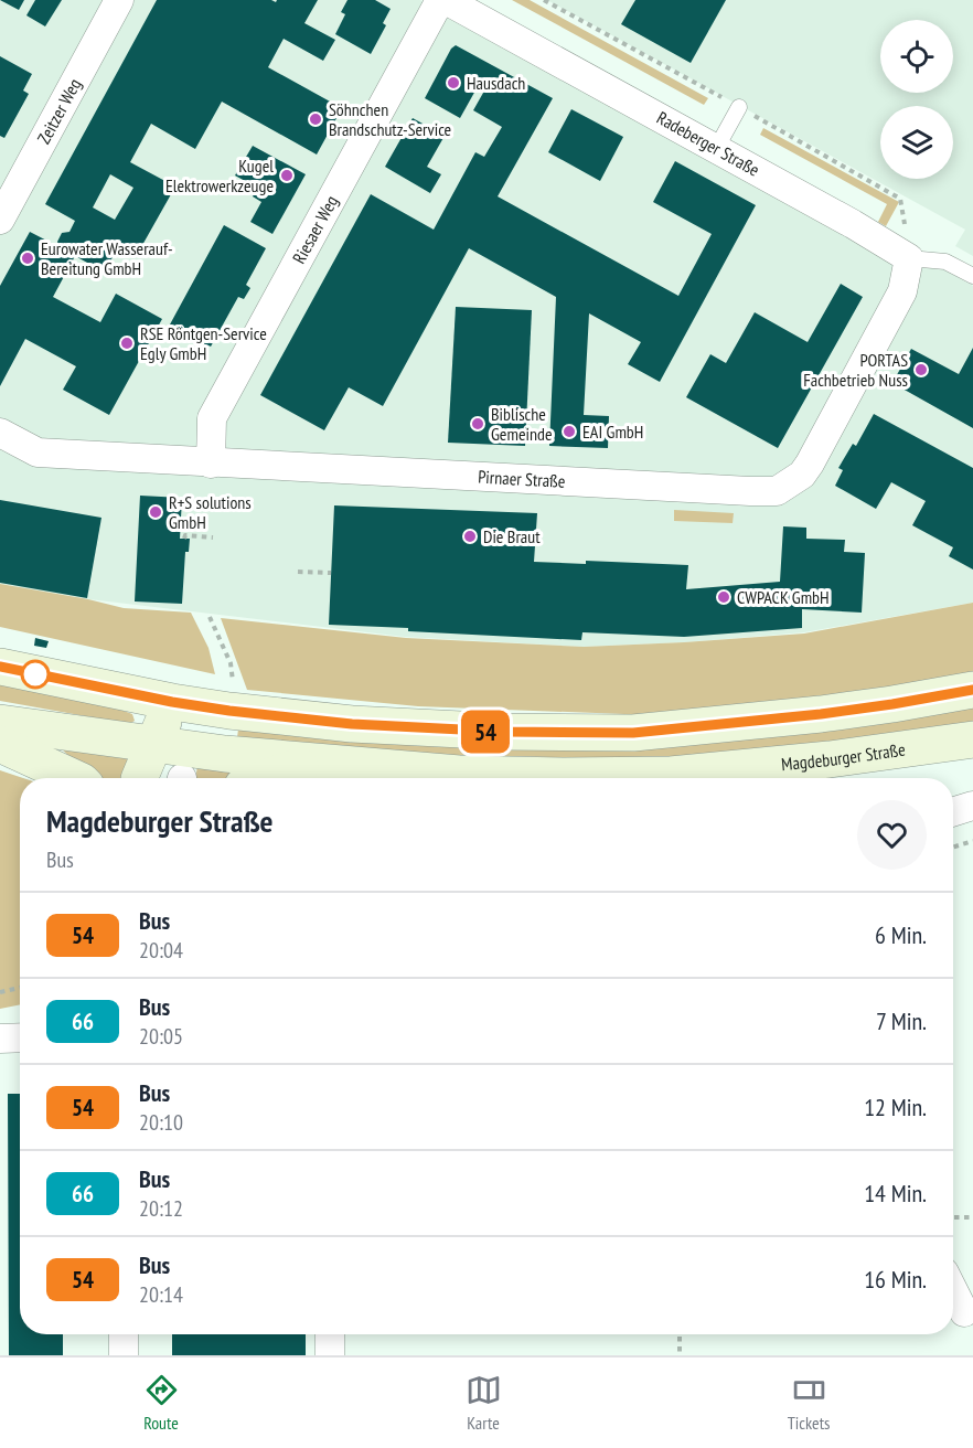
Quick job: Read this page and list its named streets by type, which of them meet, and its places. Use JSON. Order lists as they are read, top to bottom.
{
  "streets": {
    "main road": ["Magdeburger Straße"],
    "street": [
      "Zeitzer Weg",
      "Radeberger Straße",
      "Riesaer Weg",
      "Pirnaer Straße"
    ]
  },
  "crossings": [
    ["Radeberger Straße", "Pirnaer Straße"],
    ["Riesaer Weg", "Pirnaer Straße"]
  ],
  "places": [
    "Hausdach",
    "Söhnchen Brandschutz-Service",
    "Kugel Elektrowerkzeuge",
    "Eurowater Wasserauf- Bereitung GmbH",
    "RSE Röntgen-Service Egly GmbH",
    "PORTAS Fachbetrieb Nuss",
    "Biblische Gemeinde",
    "EAI GmbH",
    "R+S solutions GmbH",
    "Die Braut",
    "CWPACK GmbH"
  ],
  "lines": ["bus line 54"],
  "page": {
    "on_map": "54",
    "heading": ["Magdeburger Straße", "Bus"],
    "list": [
      {
        "mark": "54",
        "name": "Bus",
        "note": "20:04",
        "value": "6 Min."
      },
      {
        "mark": "66",
        "name": "Bus",
        "note": "20:05",
        "value": "7 Min."
      },
      {
        "mark": "54",
        "name": "Bus",
        "note": "20:10",
        "value": "12 Min."
      },
      {
        "mark": "66",
        "name": "Bus",
        "note": "20:12",
        "value": "14 Min."
      },
      {
        "mark": "54",
        "name": "Bus",
        "note": "20:14",
        "value": "16 Min."
      }
    ],
    "tabs": ["Route", "Karte", "Tickets"]
  }
}
